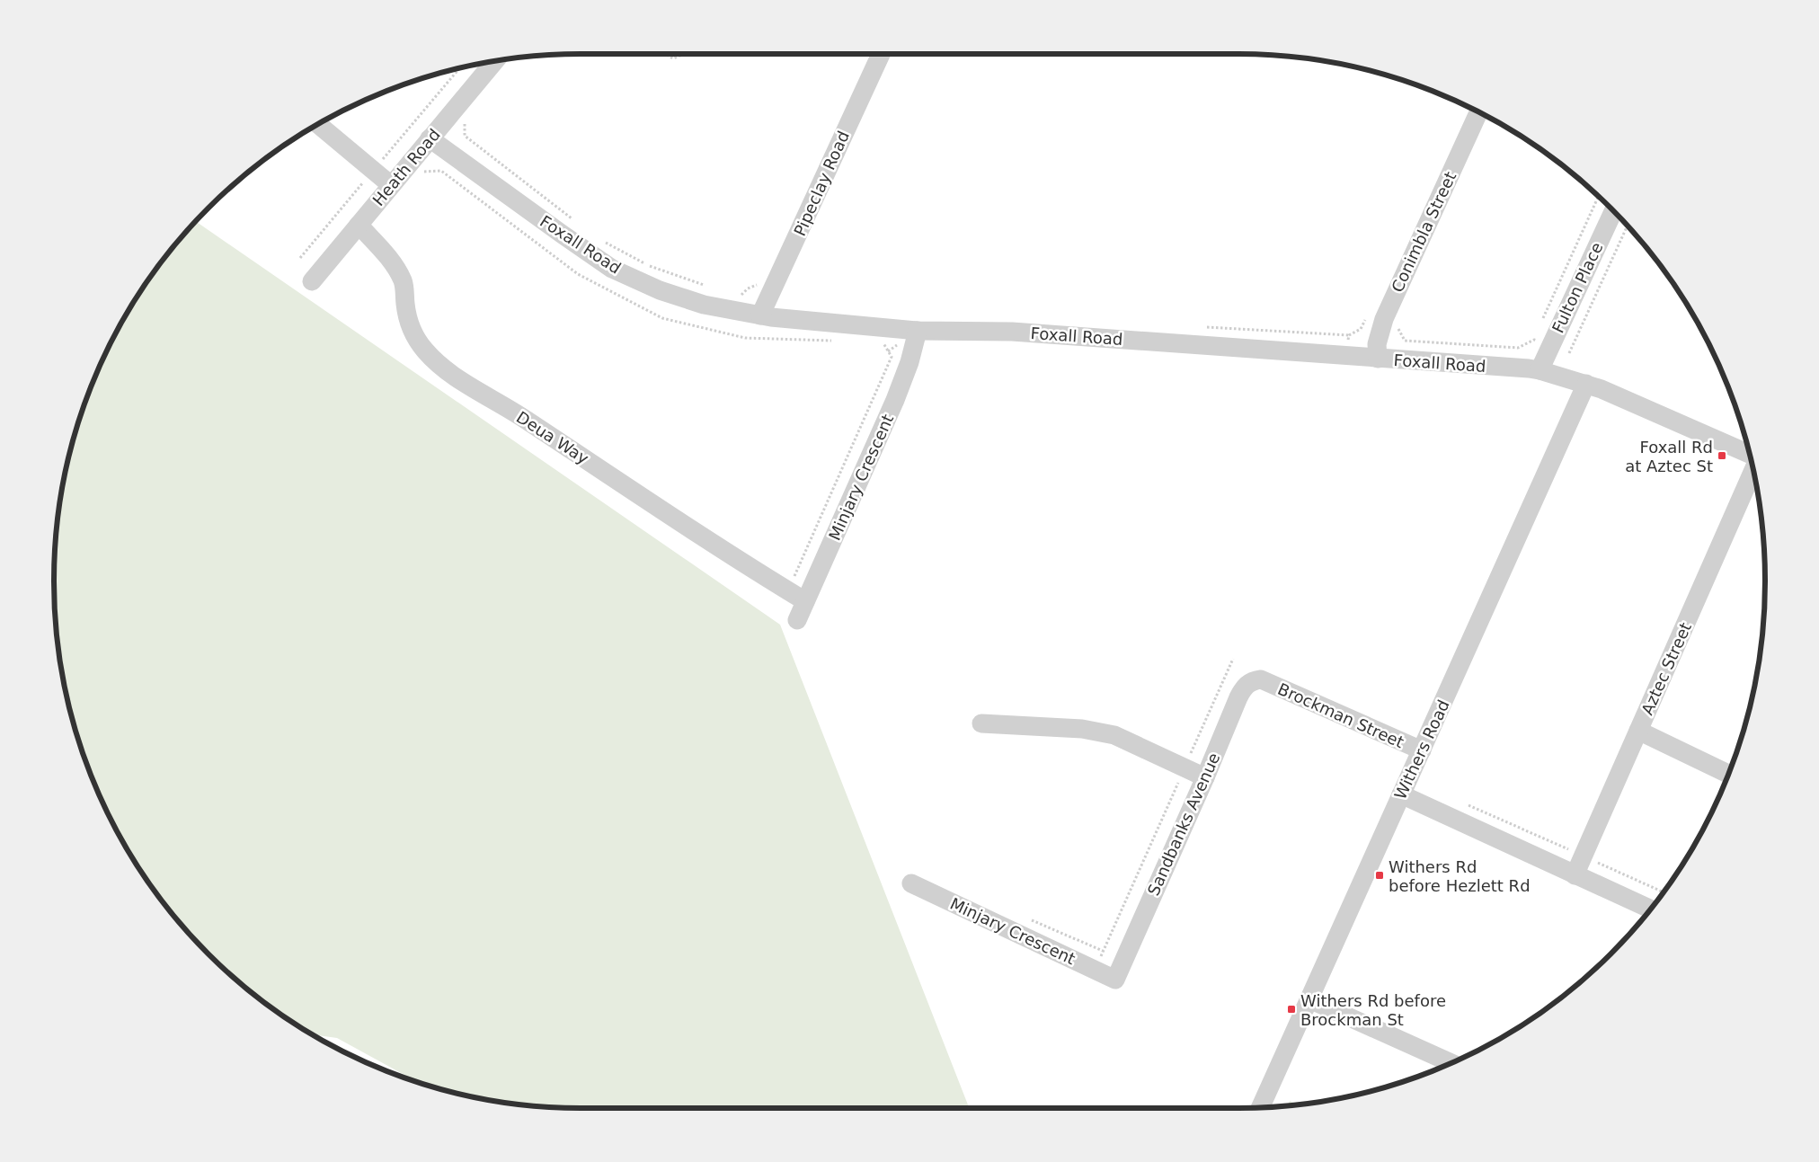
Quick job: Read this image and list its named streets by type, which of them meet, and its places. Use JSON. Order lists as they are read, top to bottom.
{
  "streets": {
    "street": [
      "Heath Road",
      "Pipeclay Road",
      "Conimbla Street",
      "Foxall Road",
      "Fulton Place",
      "Deua Way",
      "Minjary Crescent",
      "Aztec Street",
      "Brockman Street",
      "Withers Road",
      "Sandbanks Avenue"
    ]
  },
  "crossings": [
    ["Heath Road", "Foxall Road"],
    ["Heath Road", "Deua Way"],
    ["Pipeclay Road", "Foxall Road"],
    ["Conimbla Street", "Foxall Road"],
    ["Foxall Road", "Fulton Place"],
    ["Foxall Road", "Minjary Crescent"],
    ["Foxall Road", "Withers Road"],
    ["Deua Way", "Minjary Crescent"],
    ["Minjary Crescent", "Sandbanks Avenue"],
    ["Brockman Street", "Withers Road"],
    ["Brockman Street", "Sandbanks Avenue"]
  ],
  "places": {
    "transit": ["Foxall Rd at Aztec St", "Withers Rd before Hezlett Rd", "Withers Rd before Brockman St"]
  }
}
